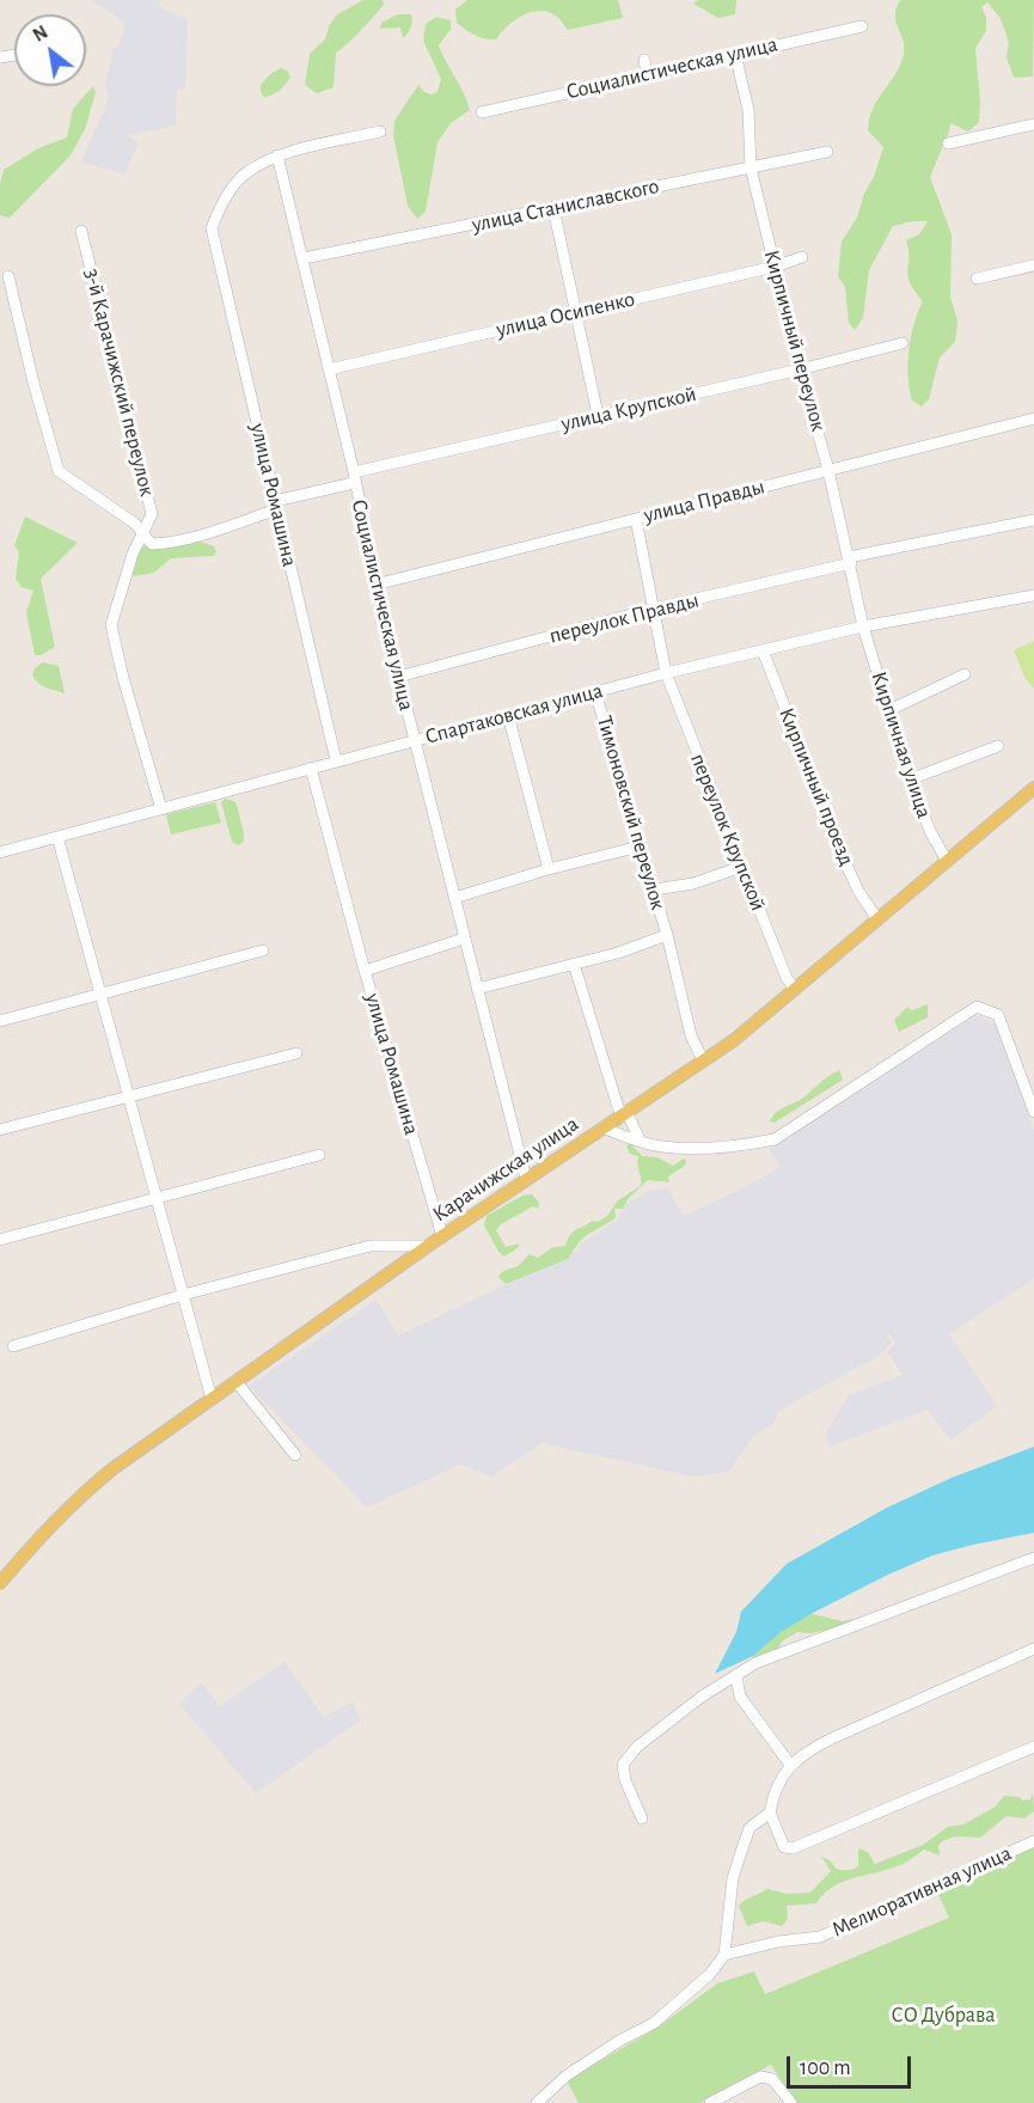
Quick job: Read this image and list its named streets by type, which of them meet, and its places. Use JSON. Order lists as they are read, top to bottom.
{
  "streets": {
    "main road": ["Карачижская улица"],
    "street": [
      "Социалистическая улица",
      "улица Станиславского",
      "улица Осипенко",
      "Кирпичный переулок",
      "3-й Карачижский переулок",
      "улица Крупской",
      "улица Ромашина",
      "улица Правды",
      "переулок Правды",
      "Спартаковская улица",
      "Кирпичная улица",
      "Кирпичный проезд",
      "Тимоновский переулок",
      "переулок Крупской",
      "Мелиоративная улица"
    ]
  },
  "crossings": [
    ["Социалистическая улица", "улица Станиславского"],
    ["Социалистическая улица", "улица Осипенко"],
    ["Социалистическая улица", "Кирпичный переулок"],
    ["Социалистическая улица", "улица Крупской"],
    ["Социалистическая улица", "улица Ромашина"],
    ["Социалистическая улица", "улица Правды"],
    ["Социалистическая улица", "переулок Правды"],
    ["Социалистическая улица", "Спартаковская улица"],
    ["Социалистическая улица", "Тимоновский переулок"],
    ["Социалистическая улица", "Карачижская улица"],
    ["улица Станиславского", "Кирпичный переулок"],
    ["улица Осипенко", "Кирпичный переулок"],
    ["Кирпичный переулок", "улица Крупской"],
    ["Кирпичный переулок", "улица Правды"],
    ["Кирпичный переулок", "переулок Правды"],
    ["Кирпичный переулок", "Спартаковская улица"],
    ["Кирпичный переулок", "Кирпичная улица"],
    ["3-й Карачижский переулок", "улица Крупской"],
    ["3-й Карачижский переулок", "Спартаковская улица"],
    ["улица Крупской", "улица Ромашина"],
    ["улица Ромашина", "Спартаковская улица"],
    ["улица Ромашина", "Карачижская улица"],
    ["улица Правды", "переулок Крупской"],
    ["переулок Правды", "переулок Крупской"],
    ["Спартаковская улица", "Кирпичная улица"],
    ["Спартаковская улица", "Кирпичный проезд"],
    ["Спартаковская улица", "Тимоновский переулок"],
    ["Спартаковская улица", "переулок Крупской"],
    ["Кирпичная улица", "Карачижская улица"],
    ["Кирпичный проезд", "Карачижская улица"],
    ["Тимоновский переулок", "Карачижская улица"],
    ["переулок Крупской", "Карачижская улица"]
  ],
  "parks": ["СО Дубрава"],
  "scale_bar": "100 m",
  "north": "top left"
}
